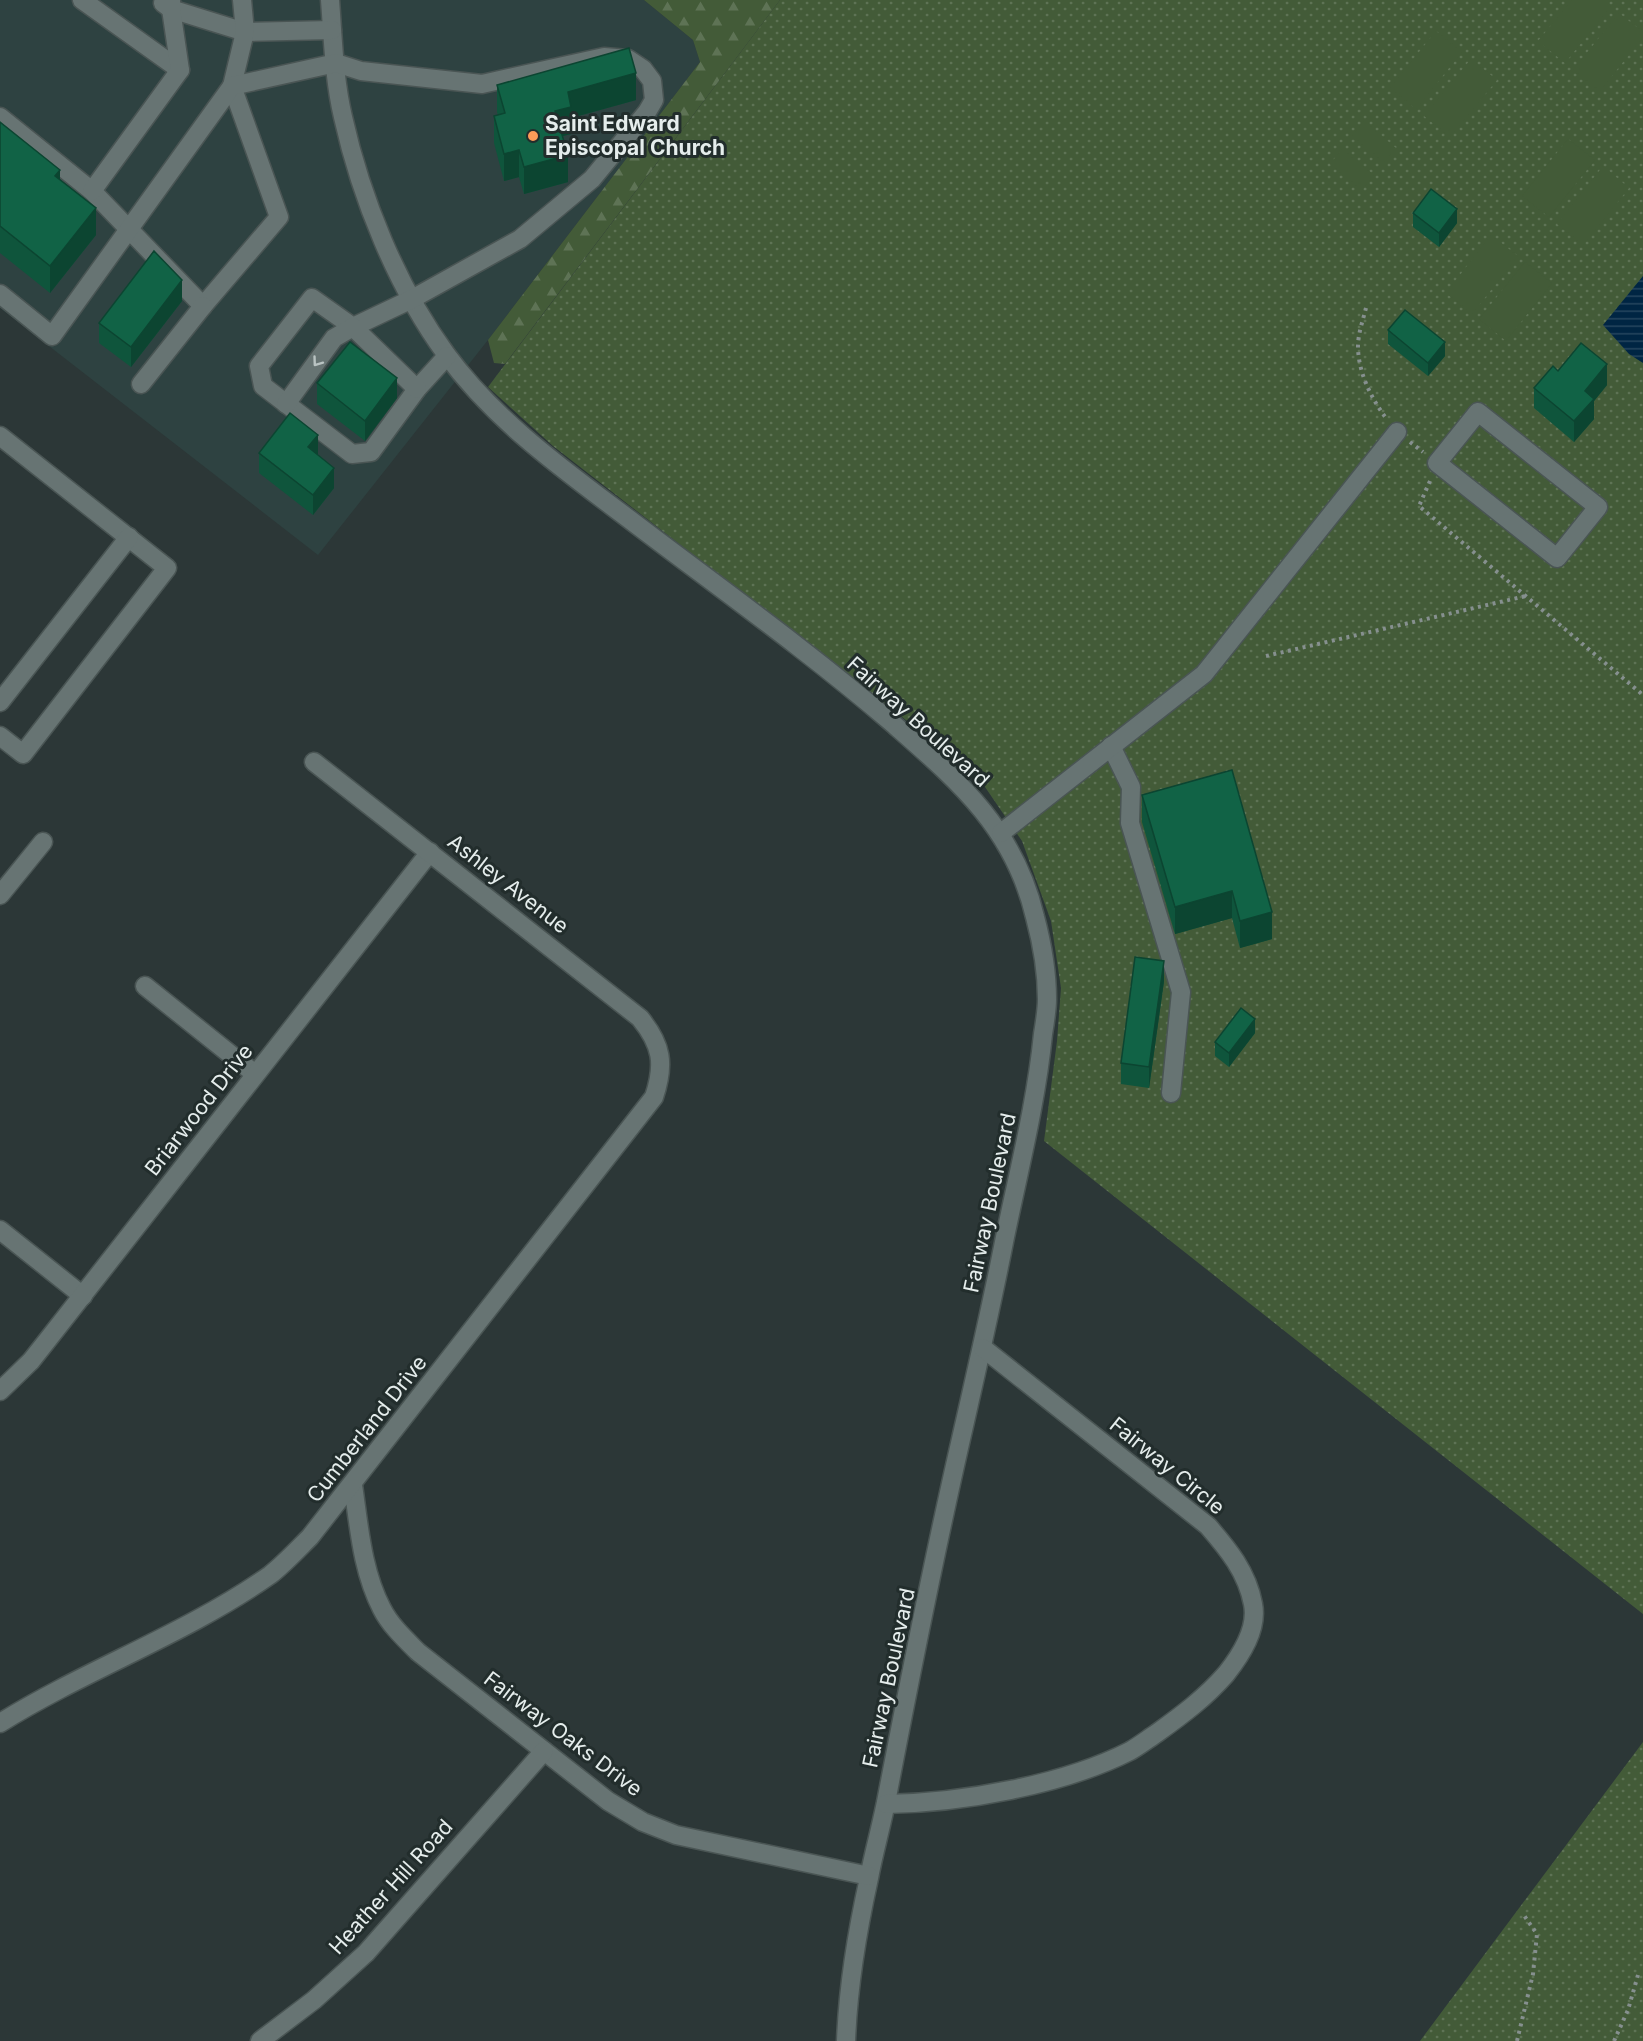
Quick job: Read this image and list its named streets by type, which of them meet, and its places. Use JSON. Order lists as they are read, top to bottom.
{
  "streets": {
    "street": [
      "Fairway Boulevard",
      "Ashley Avenue",
      "Briarwood Drive",
      "Cumberland Drive",
      "Fairway Circle",
      "Fairway Oaks Drive",
      "Heather Hill Road"
    ]
  },
  "crossings": [
    ["Fairway Boulevard", "Fairway Circle"],
    ["Fairway Boulevard", "Fairway Oaks Drive"],
    ["Ashley Avenue", "Briarwood Drive"],
    ["Ashley Avenue", "Cumberland Drive"],
    ["Cumberland Drive", "Fairway Oaks Drive"],
    ["Fairway Oaks Drive", "Heather Hill Road"]
  ],
  "places": ["Saint Edward Episcopal Church"]
}
